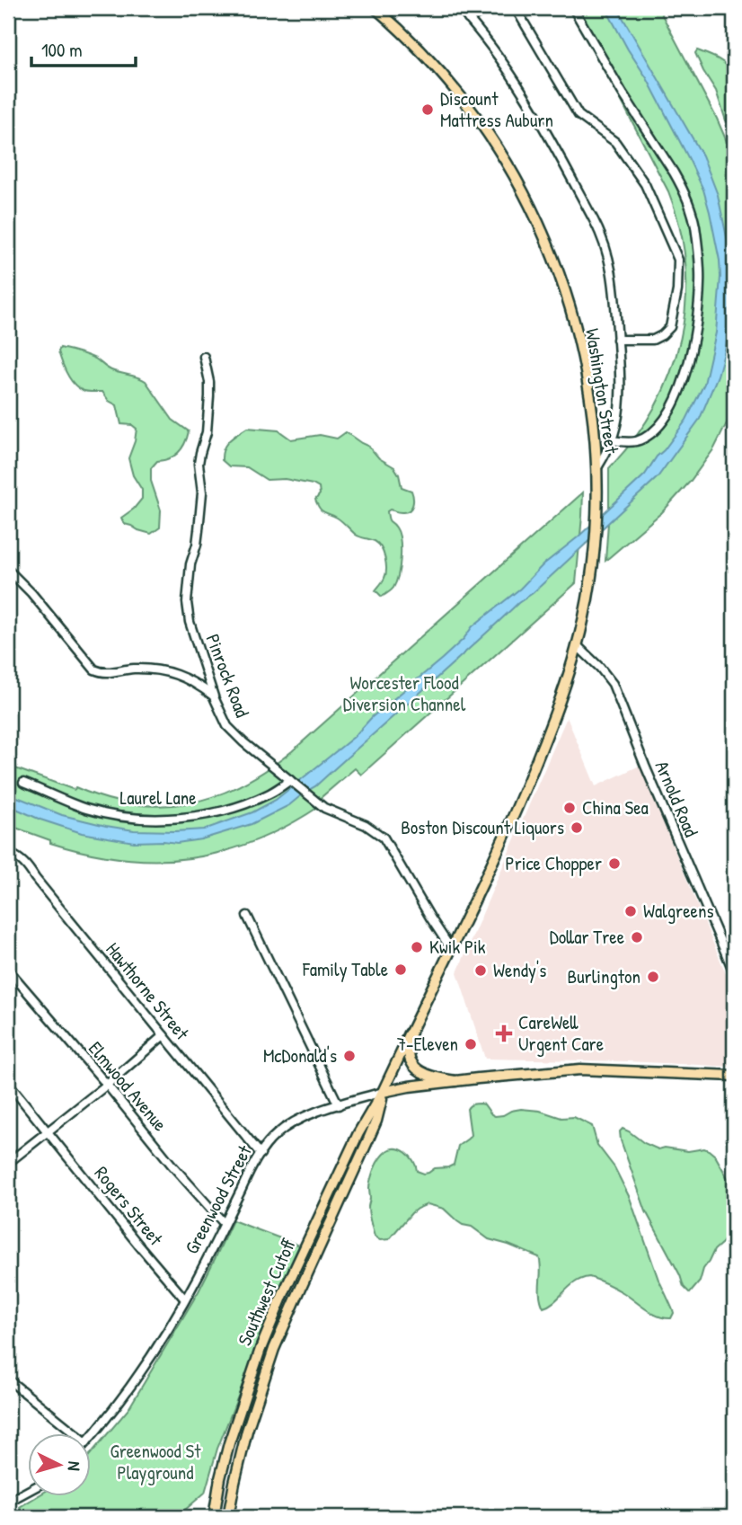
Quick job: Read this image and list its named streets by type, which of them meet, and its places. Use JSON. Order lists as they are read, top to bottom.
{
  "streets": {
    "main road": ["Washington Street", "Greenwood Street", "Southwest Cutoff"],
    "street": [
      "Pinrock Road",
      "Laurel Lane",
      "Arnold Road",
      "Hawthorne Street",
      "Elmwood Avenue",
      "Rogers Street"
    ]
  },
  "crossings": [
    ["Washington Street", "Arnold Road"],
    ["Washington Street", "Southwest Cutoff"],
    ["Pinrock Road", "Laurel Lane"],
    ["Pinrock Road", "Southwest Cutoff"],
    ["Hawthorne Street", "Greenwood Street"],
    ["Elmwood Avenue", "Greenwood Street"],
    ["Greenwood Street", "Rogers Street"],
    ["Greenwood Street", "Southwest Cutoff"]
  ],
  "parks": ["Worcester Flood Diversion Channel", "Greenwood St Playground"],
  "places": {
    "other": [
      "Discount Mattress Auburn",
      "China Sea",
      "Boston Discount Liquors",
      "Price Chopper",
      "Walgreens",
      "Dollar Tree",
      "Kwik Pik",
      "Family Table",
      "Wendy's",
      "Burlington",
      "7-Eleven",
      "McDonald's"
    ],
    "health": ["CareWell Urgent Care"]
  },
  "scale_bar": "100 m",
  "north": "right"
}
